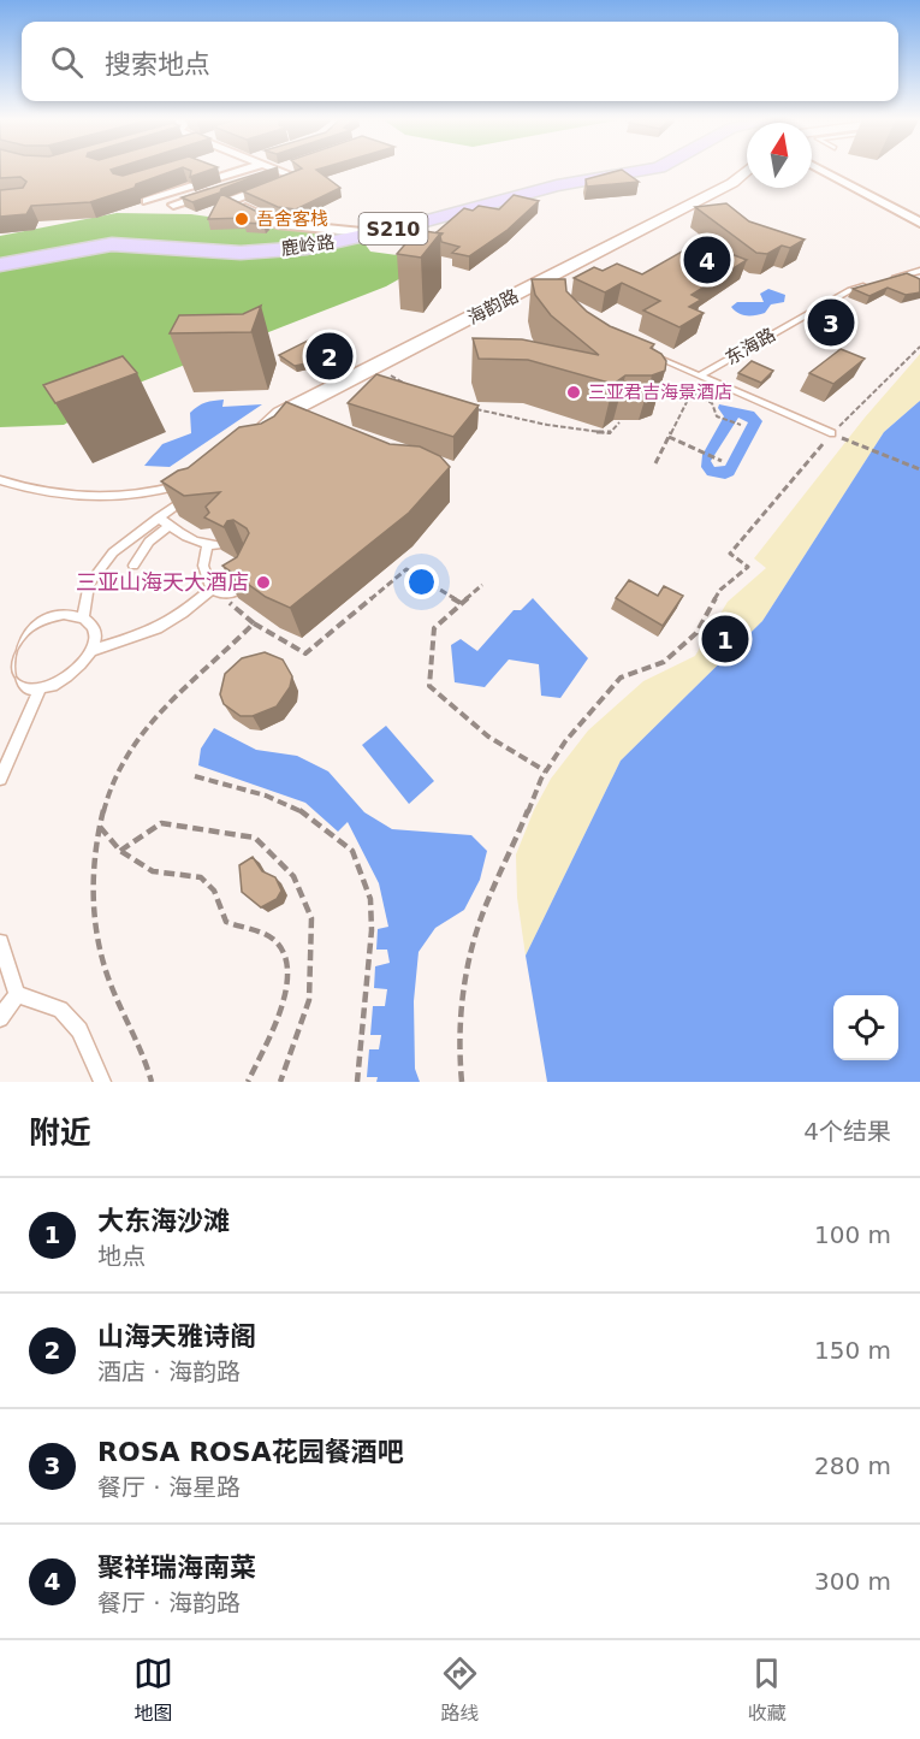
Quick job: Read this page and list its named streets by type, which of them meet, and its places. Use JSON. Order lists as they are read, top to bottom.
{
  "streets": {
    "main road": ["S210", "鹿岭路"],
    "street": ["海韵路"],
    "lane": ["东海路"]
  },
  "places": ["吾舍客栈", "三亚君吉海景酒店", "三亚山海天大酒店"],
  "north": "top",
  "page": {
    "search": "搜索地点",
    "pins": [
      "4",
      "3",
      "2",
      "1"
    ],
    "heading": ["附近", "4个结果"],
    "list": [
      {
        "mark": "1",
        "name": "大东海沙滩",
        "note": "地点",
        "value": "100 m"
      },
      {
        "mark": "2",
        "name": "山海天雅诗阁",
        "note": "酒店 · 海韵路",
        "value": "150 m"
      },
      {
        "mark": "3",
        "name": "ROSA ROSA花园餐酒吧",
        "note": "餐厅 · 海星路",
        "value": "280 m"
      },
      {
        "mark": "4",
        "name": "聚祥瑞海南菜",
        "note": "餐厅 · 海韵路",
        "value": "300 m"
      }
    ],
    "nav": ["地图", "路线", "收藏"]
  }
}
